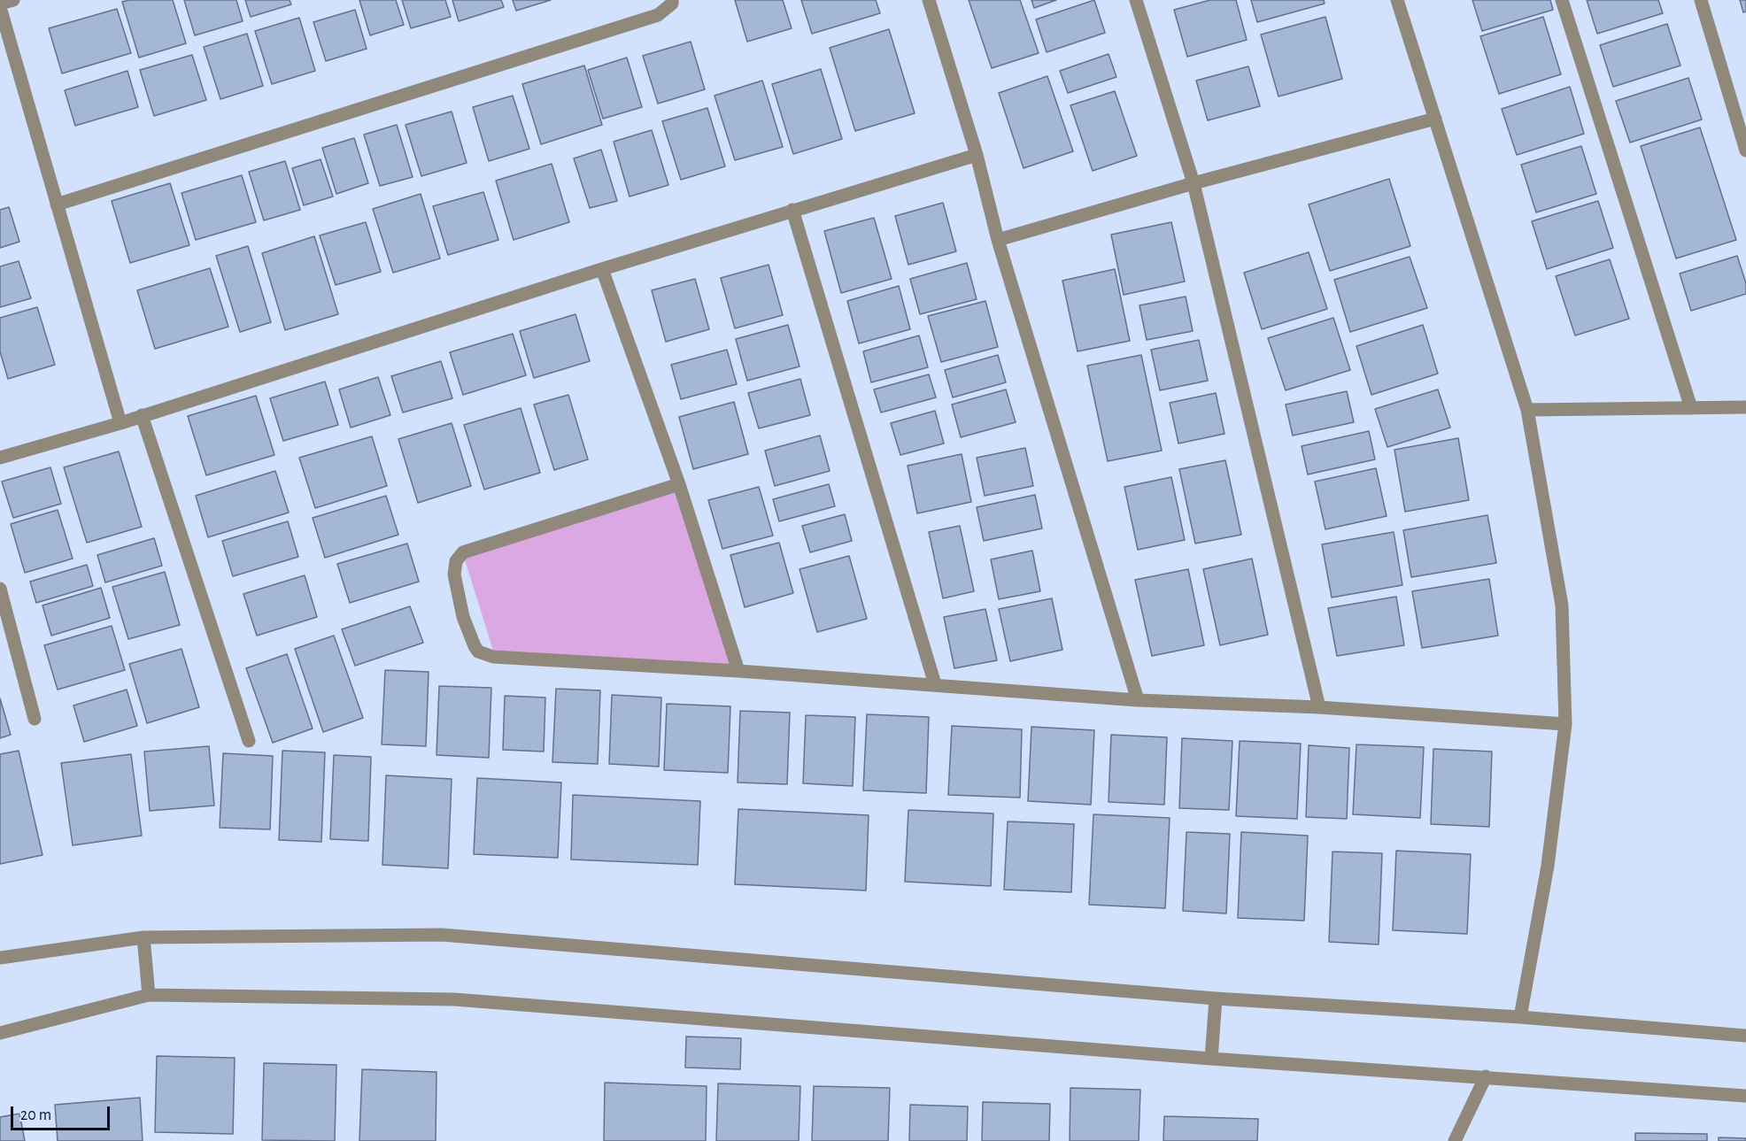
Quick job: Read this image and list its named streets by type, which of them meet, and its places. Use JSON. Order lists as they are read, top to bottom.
{
  "scale_bar": "20 m"
}
